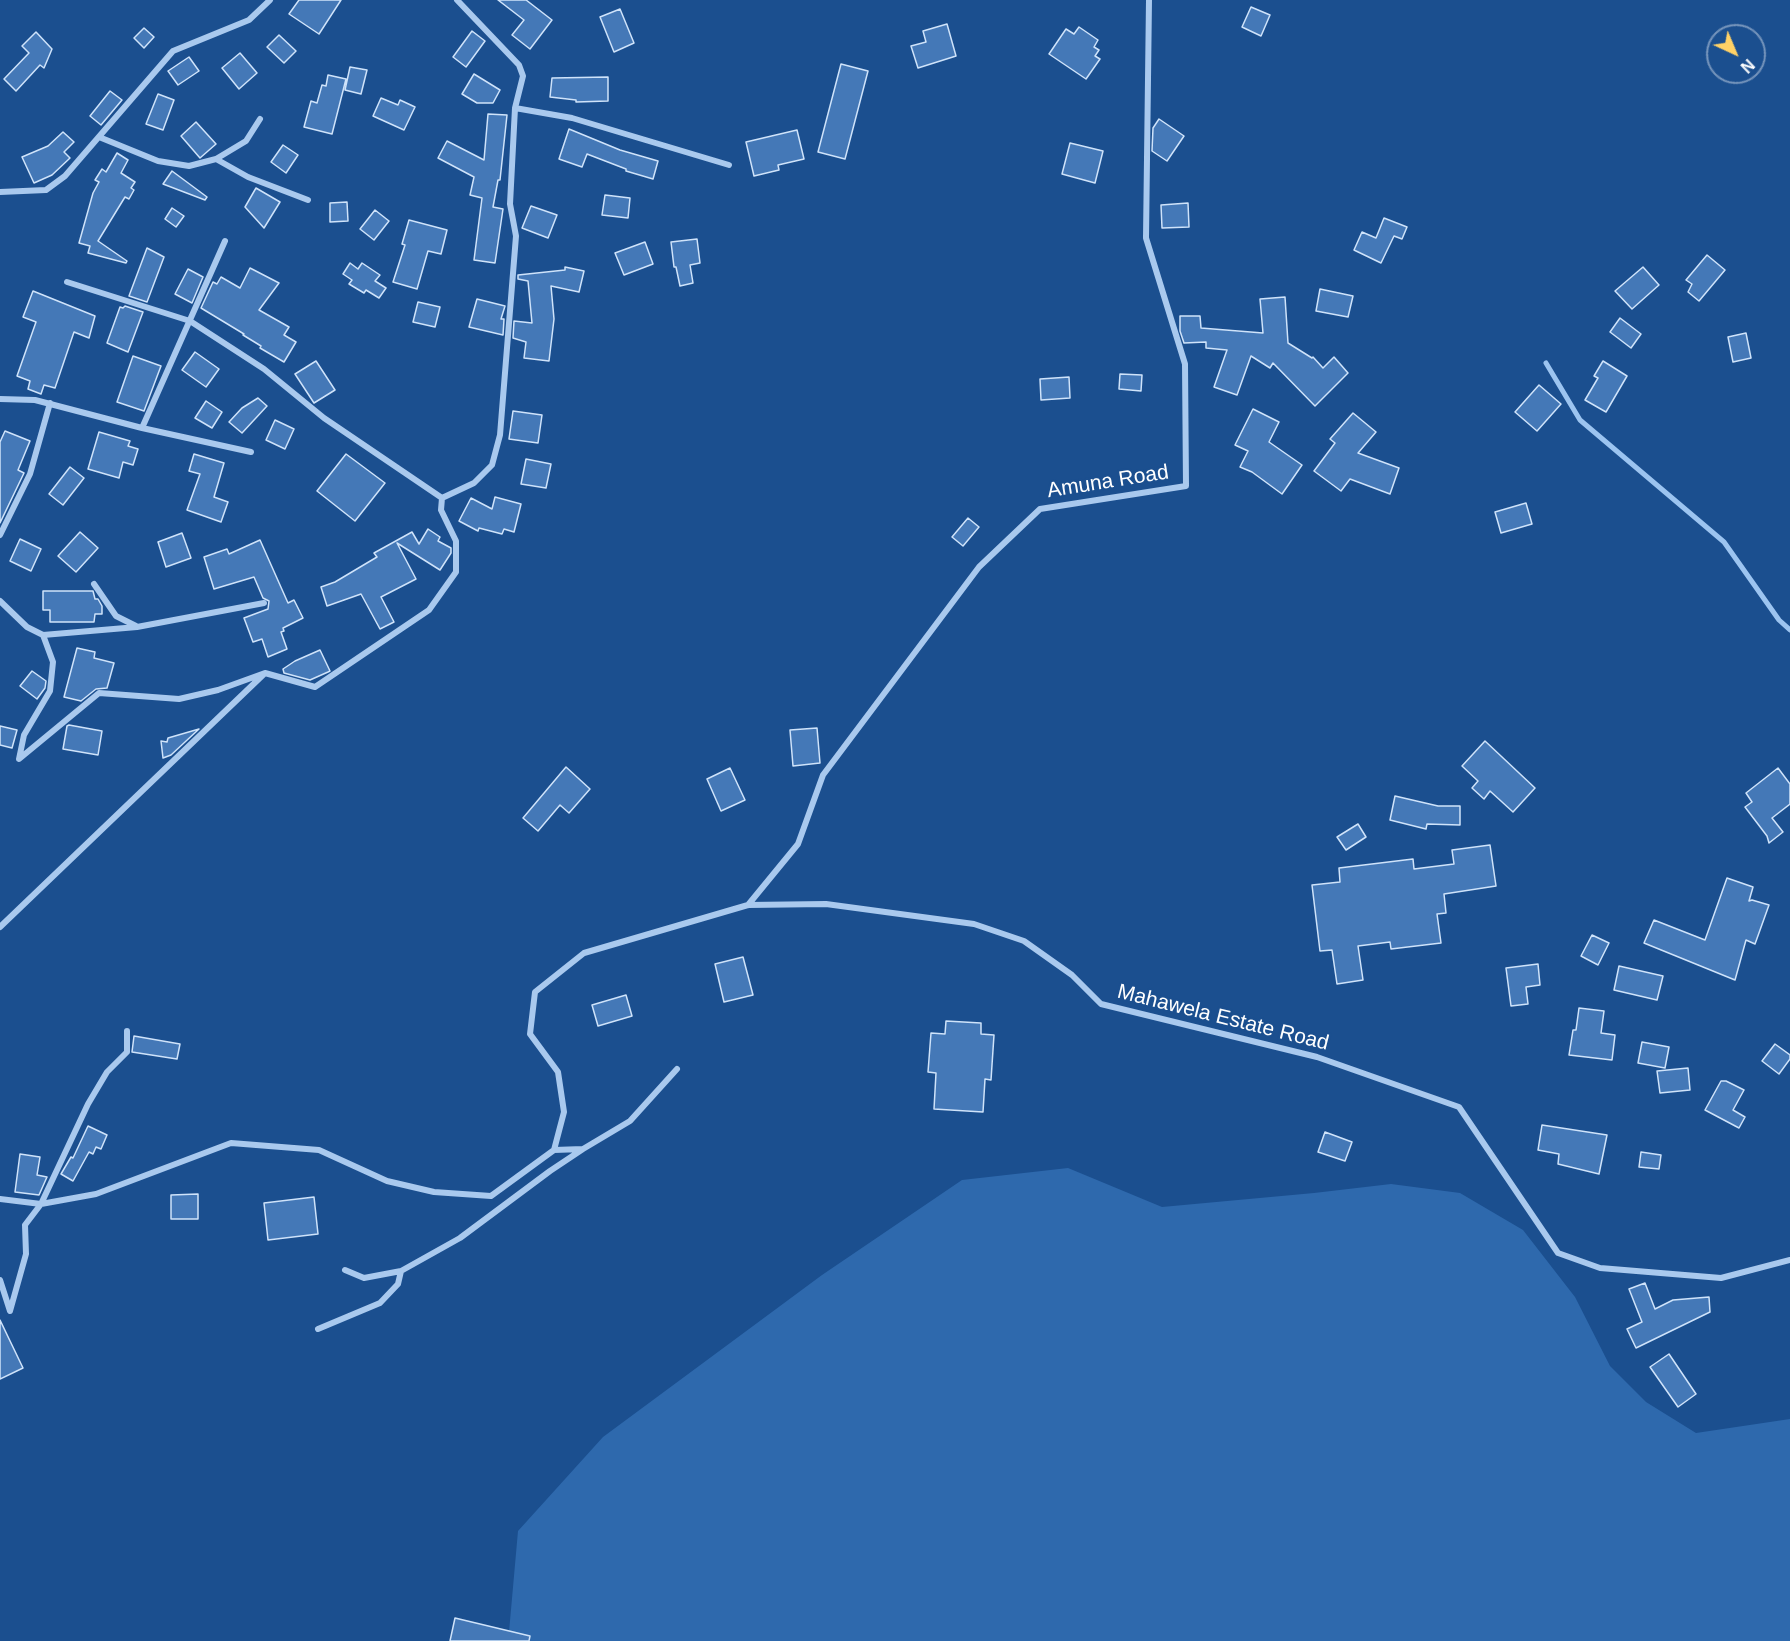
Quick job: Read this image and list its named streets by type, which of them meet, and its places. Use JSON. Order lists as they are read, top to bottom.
{
  "streets": {
    "street": ["Amuna Road", "Mahawela Estate Road"]
  },
  "crossings": [
    ["Amuna Road", "Mahawela Estate Road"]
  ],
  "north": "bottom right"
}
